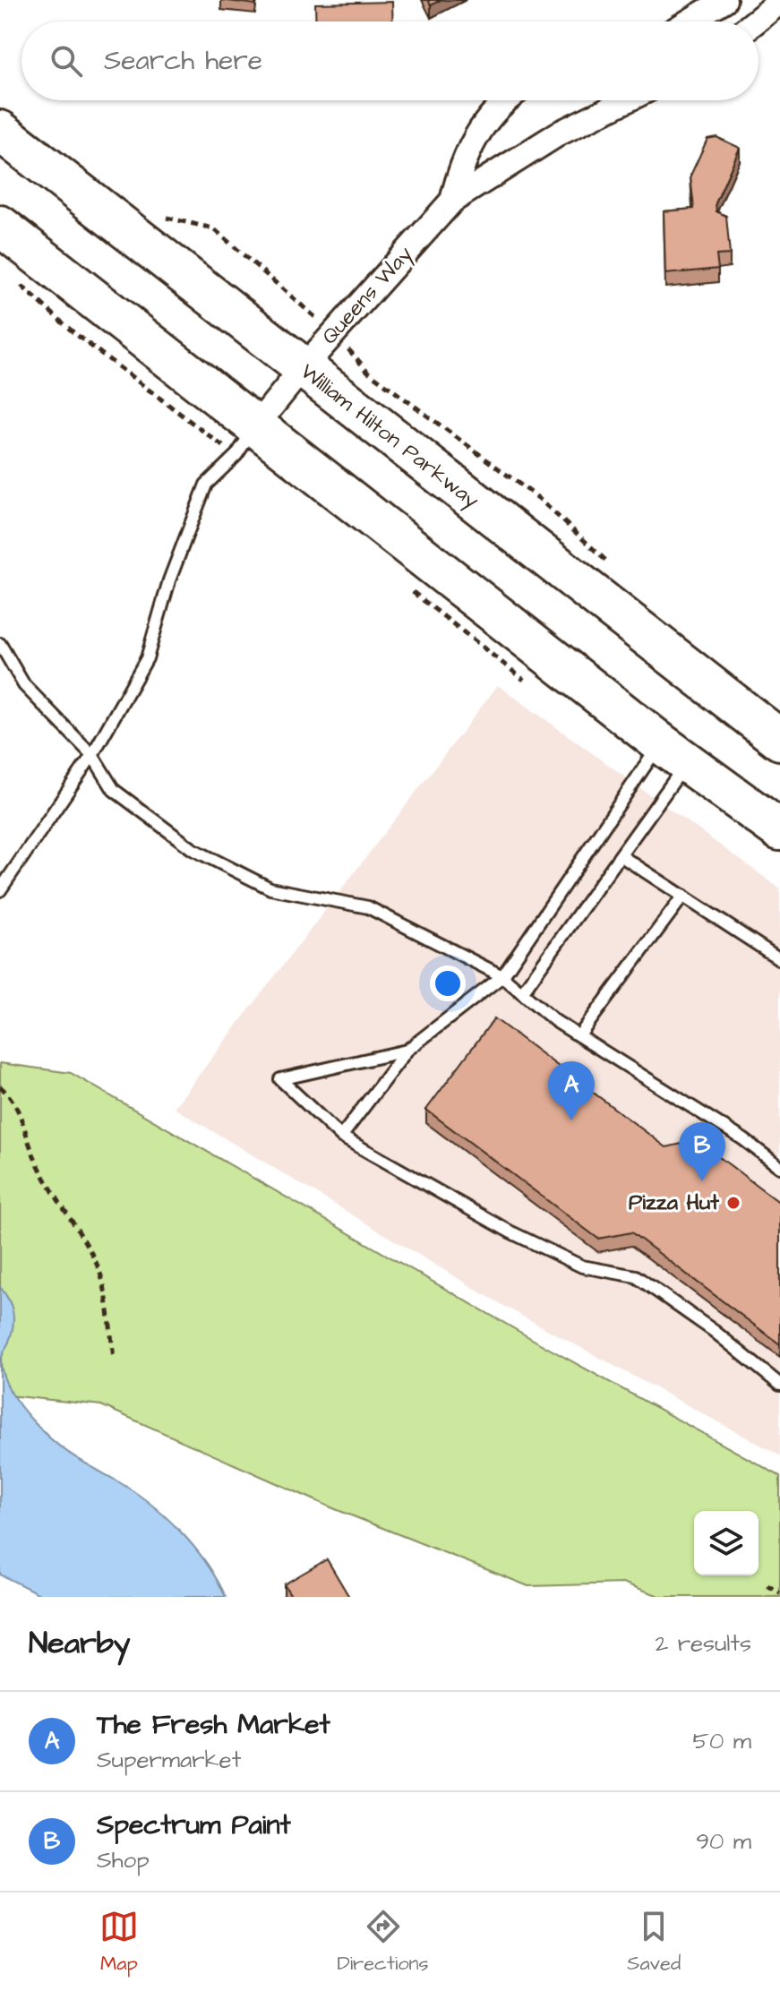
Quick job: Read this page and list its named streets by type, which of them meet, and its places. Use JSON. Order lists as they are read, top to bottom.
{
  "streets": {
    "highway": ["William Hilton Parkway"],
    "street": ["Queens Way"]
  },
  "crossings": [
    ["Queens Way", "William Hilton Parkway"]
  ],
  "places": ["Pizza Hut"],
  "page": {
    "search": "Search here",
    "pins": ["A", "B"],
    "heading": ["Nearby", "2 results"],
    "list": [
      {
        "mark": "A",
        "name": "The Fresh Market",
        "note": "Supermarket",
        "value": "50 m"
      },
      {
        "mark": "B",
        "name": "Spectrum Paint",
        "note": "Shop",
        "value": "90 m"
      }
    ],
    "nav": ["Map", "Directions", "Saved"]
  }
}
